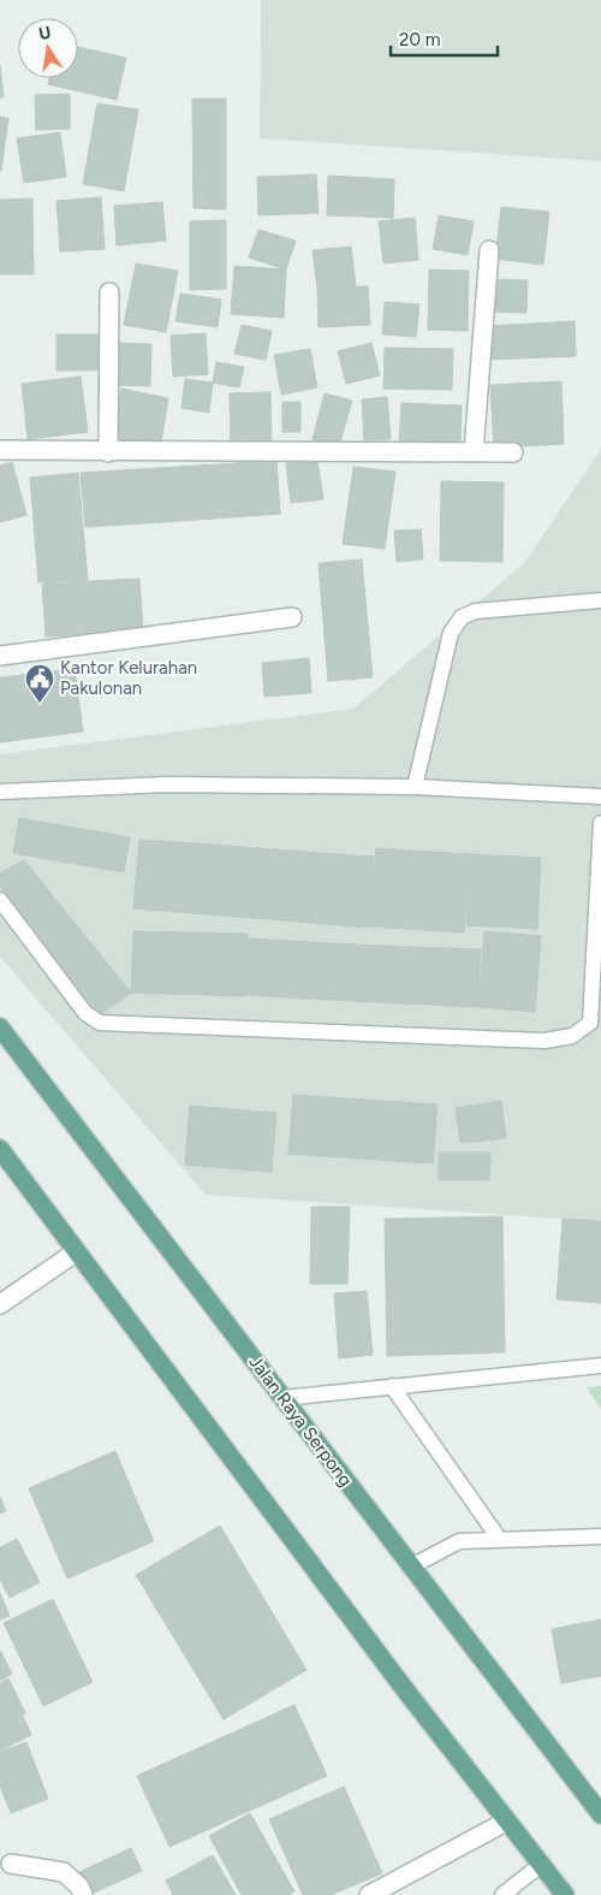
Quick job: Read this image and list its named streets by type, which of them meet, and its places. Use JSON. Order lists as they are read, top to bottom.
{
  "streets": {
    "main road": ["Jalan Raya Serpong"]
  },
  "places": {
    "public building": ["Kantor Kelurahan Pakulonan"]
  },
  "scale_bar": "20 m",
  "north": "top"
}
